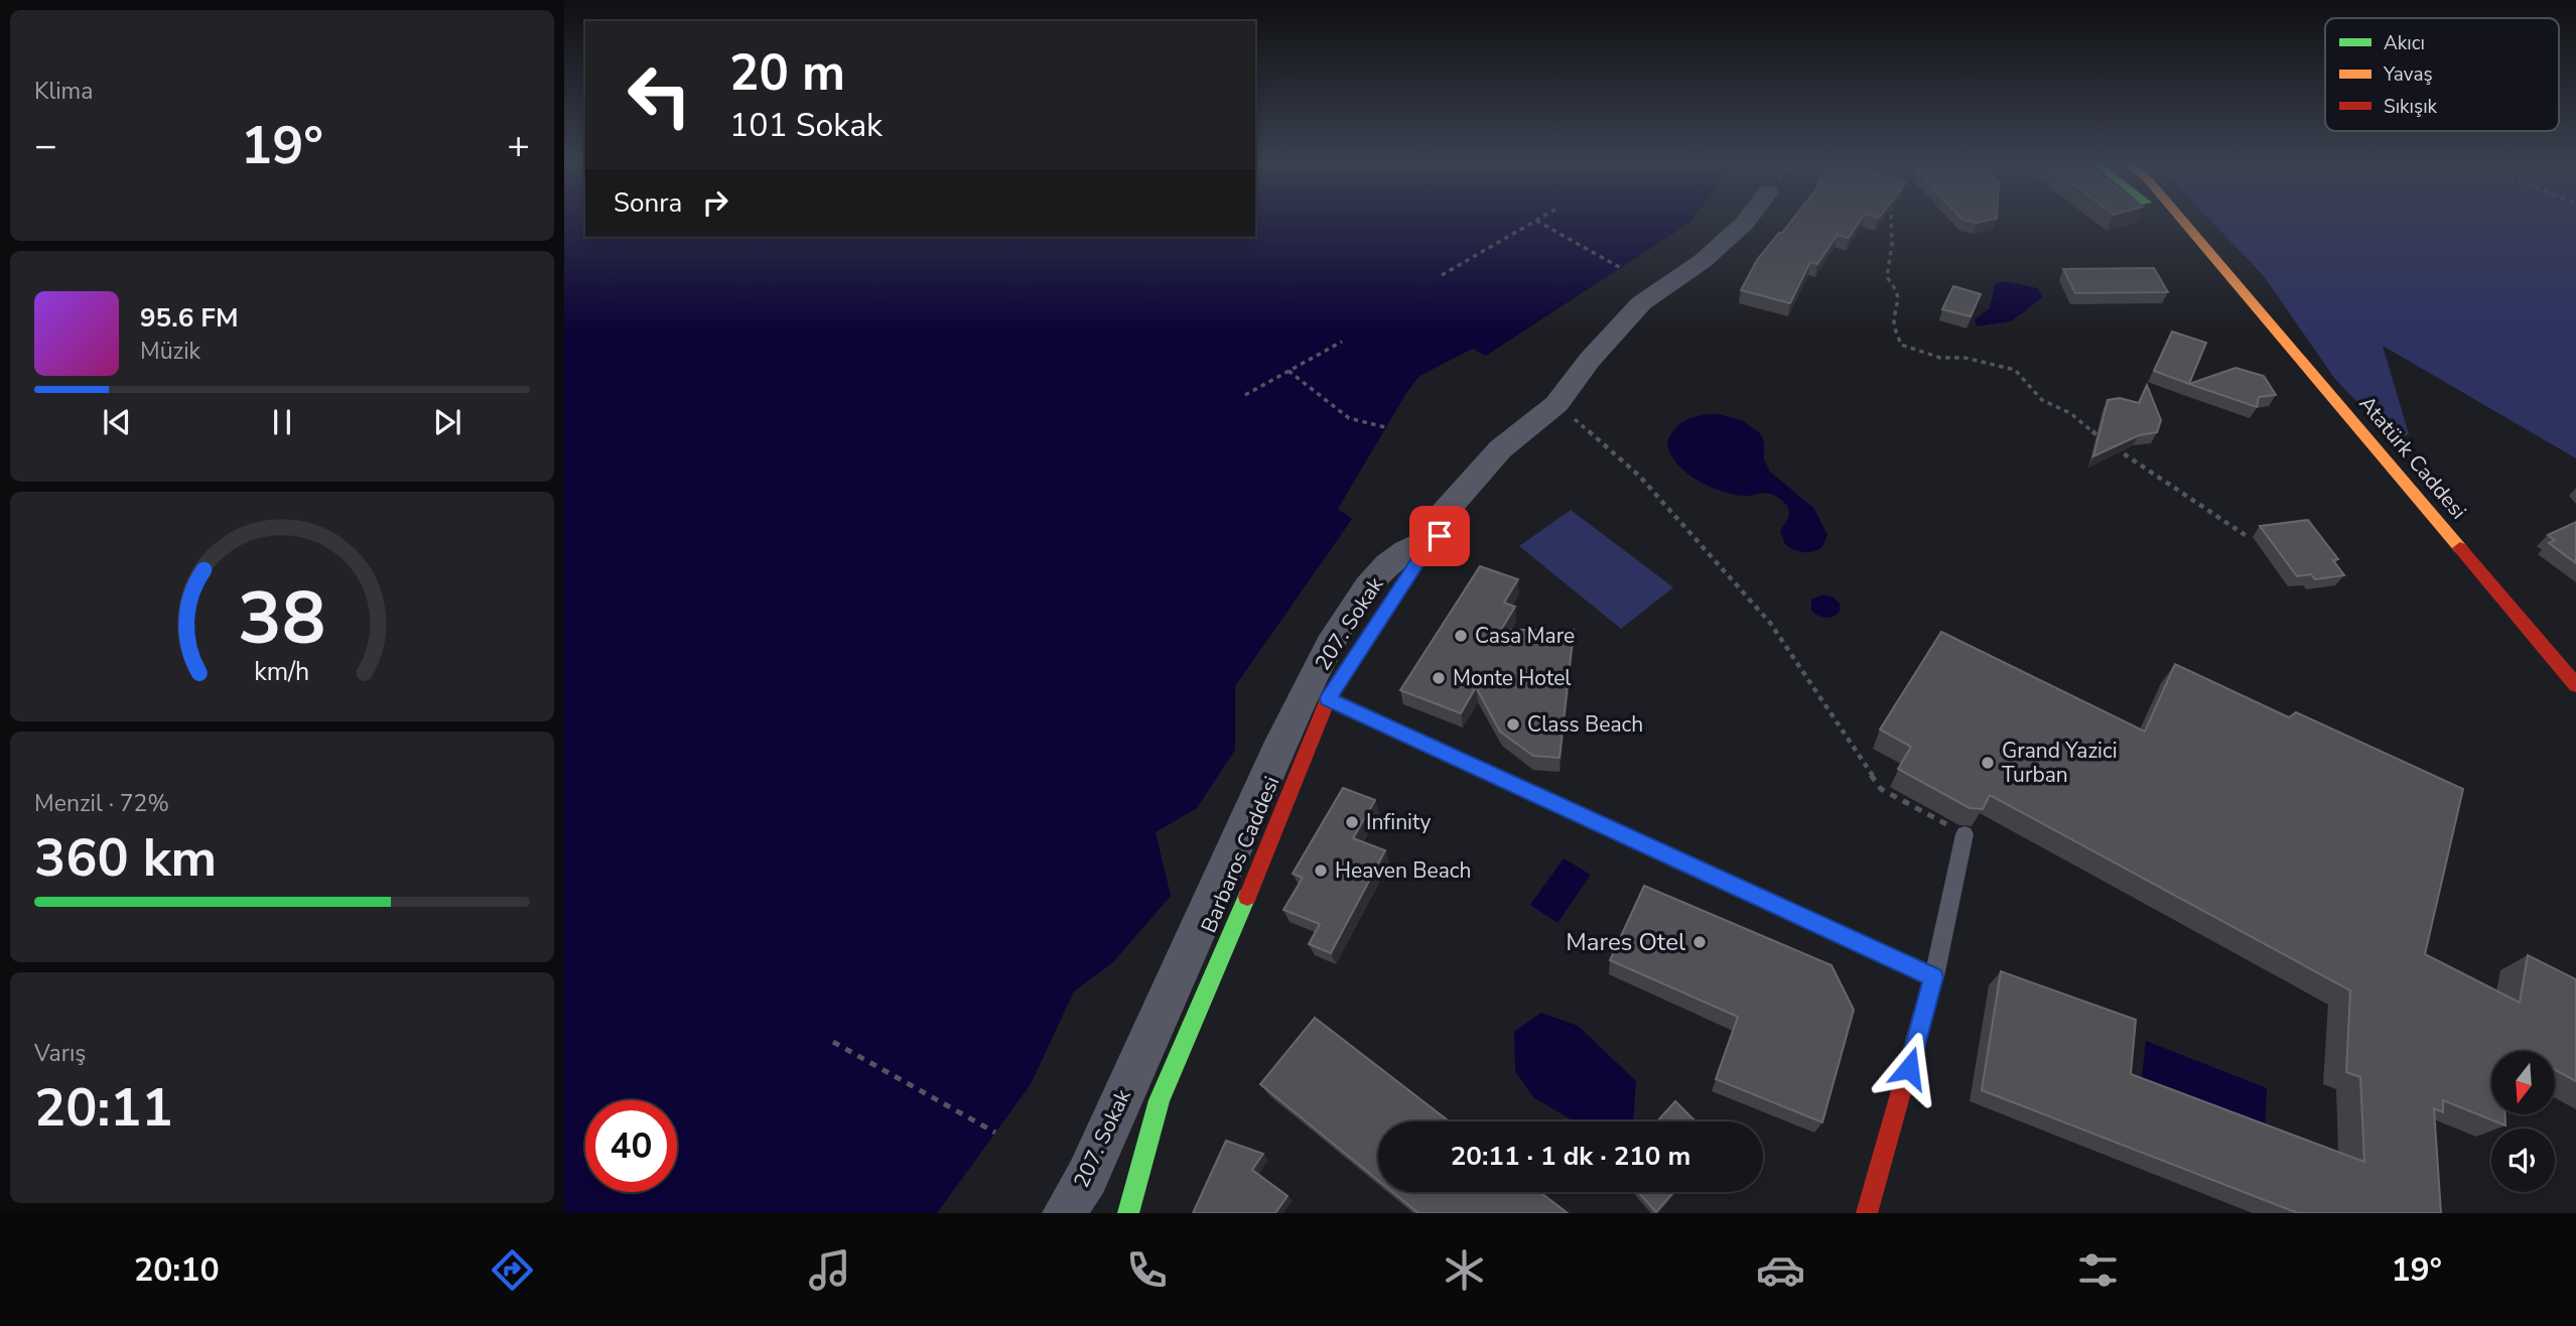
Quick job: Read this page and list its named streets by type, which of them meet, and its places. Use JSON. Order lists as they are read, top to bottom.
{
  "streets": {
    "street": ["Atatürk Caddesi", "207. Sokak", "Barbaros Caddesi"]
  },
  "crossings": [
    ["207. Sokak", "Barbaros Caddesi"]
  ],
  "places": [
    "Casa Mare",
    "Monte Hotel",
    "Class Beach",
    "Grand Yazici Turban",
    "Infinity",
    "Heaven Beach",
    "Mares Otel"
  ],
  "legend": ["Akıcı", "Yavaş", "Sıkışık"],
  "north": "bottom",
  "page": {
    "tile": [
      "Klima",
      ["Menzil · 72%", "360 km"],
      ["Varış", "20:11"]
    ],
    "turn": ["20 m", "101 Sokak"],
    "heat": ["−", "19°", "+"],
    "then": "Sonra",
    "song": ["95.6 FM", "Müzik"],
    "limit": "40",
    "trip": "20:11 · 1 dk · 210 m",
    "tabs": ["20:10", "19°"],
    "gauge": ["38", "km/h"]
  }
}
